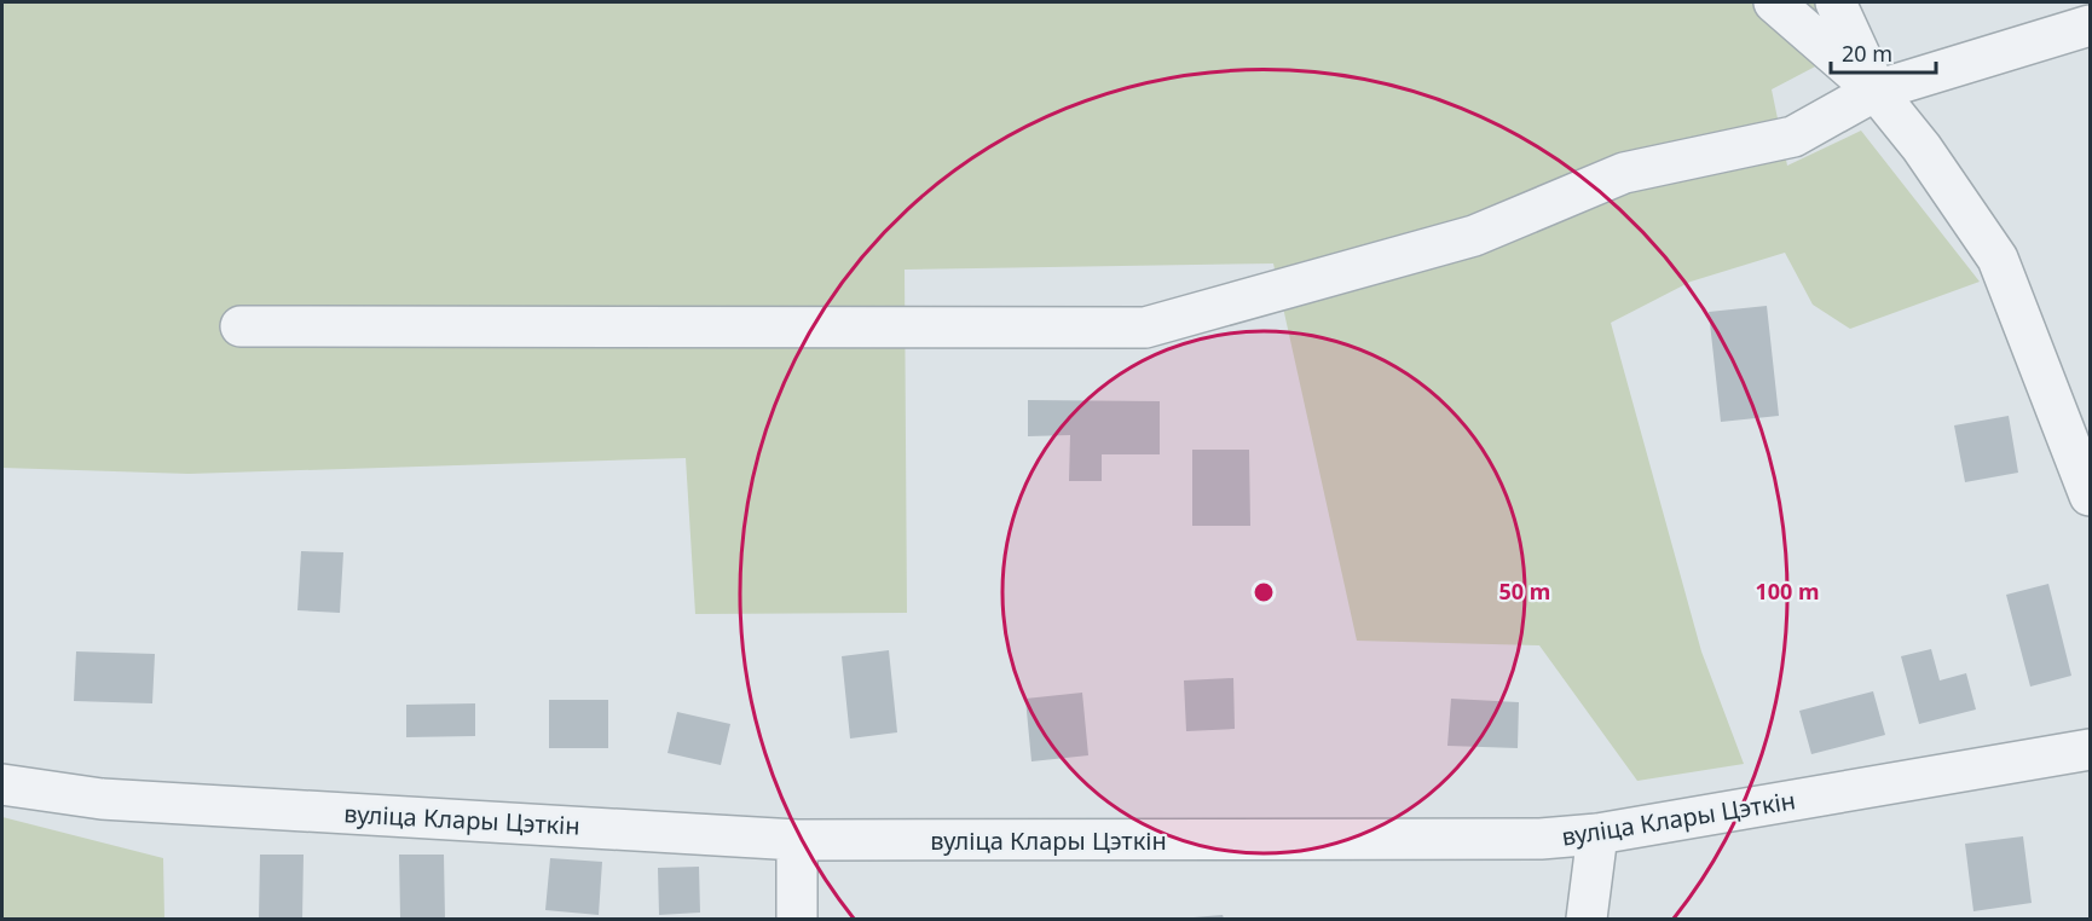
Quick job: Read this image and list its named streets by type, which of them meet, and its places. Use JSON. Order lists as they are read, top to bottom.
{
  "streets": {
    "street": ["вуліца Клары Цэткін"]
  },
  "scale_bar": "20 m",
  "rings": ["50 m", "100 m"]
}
